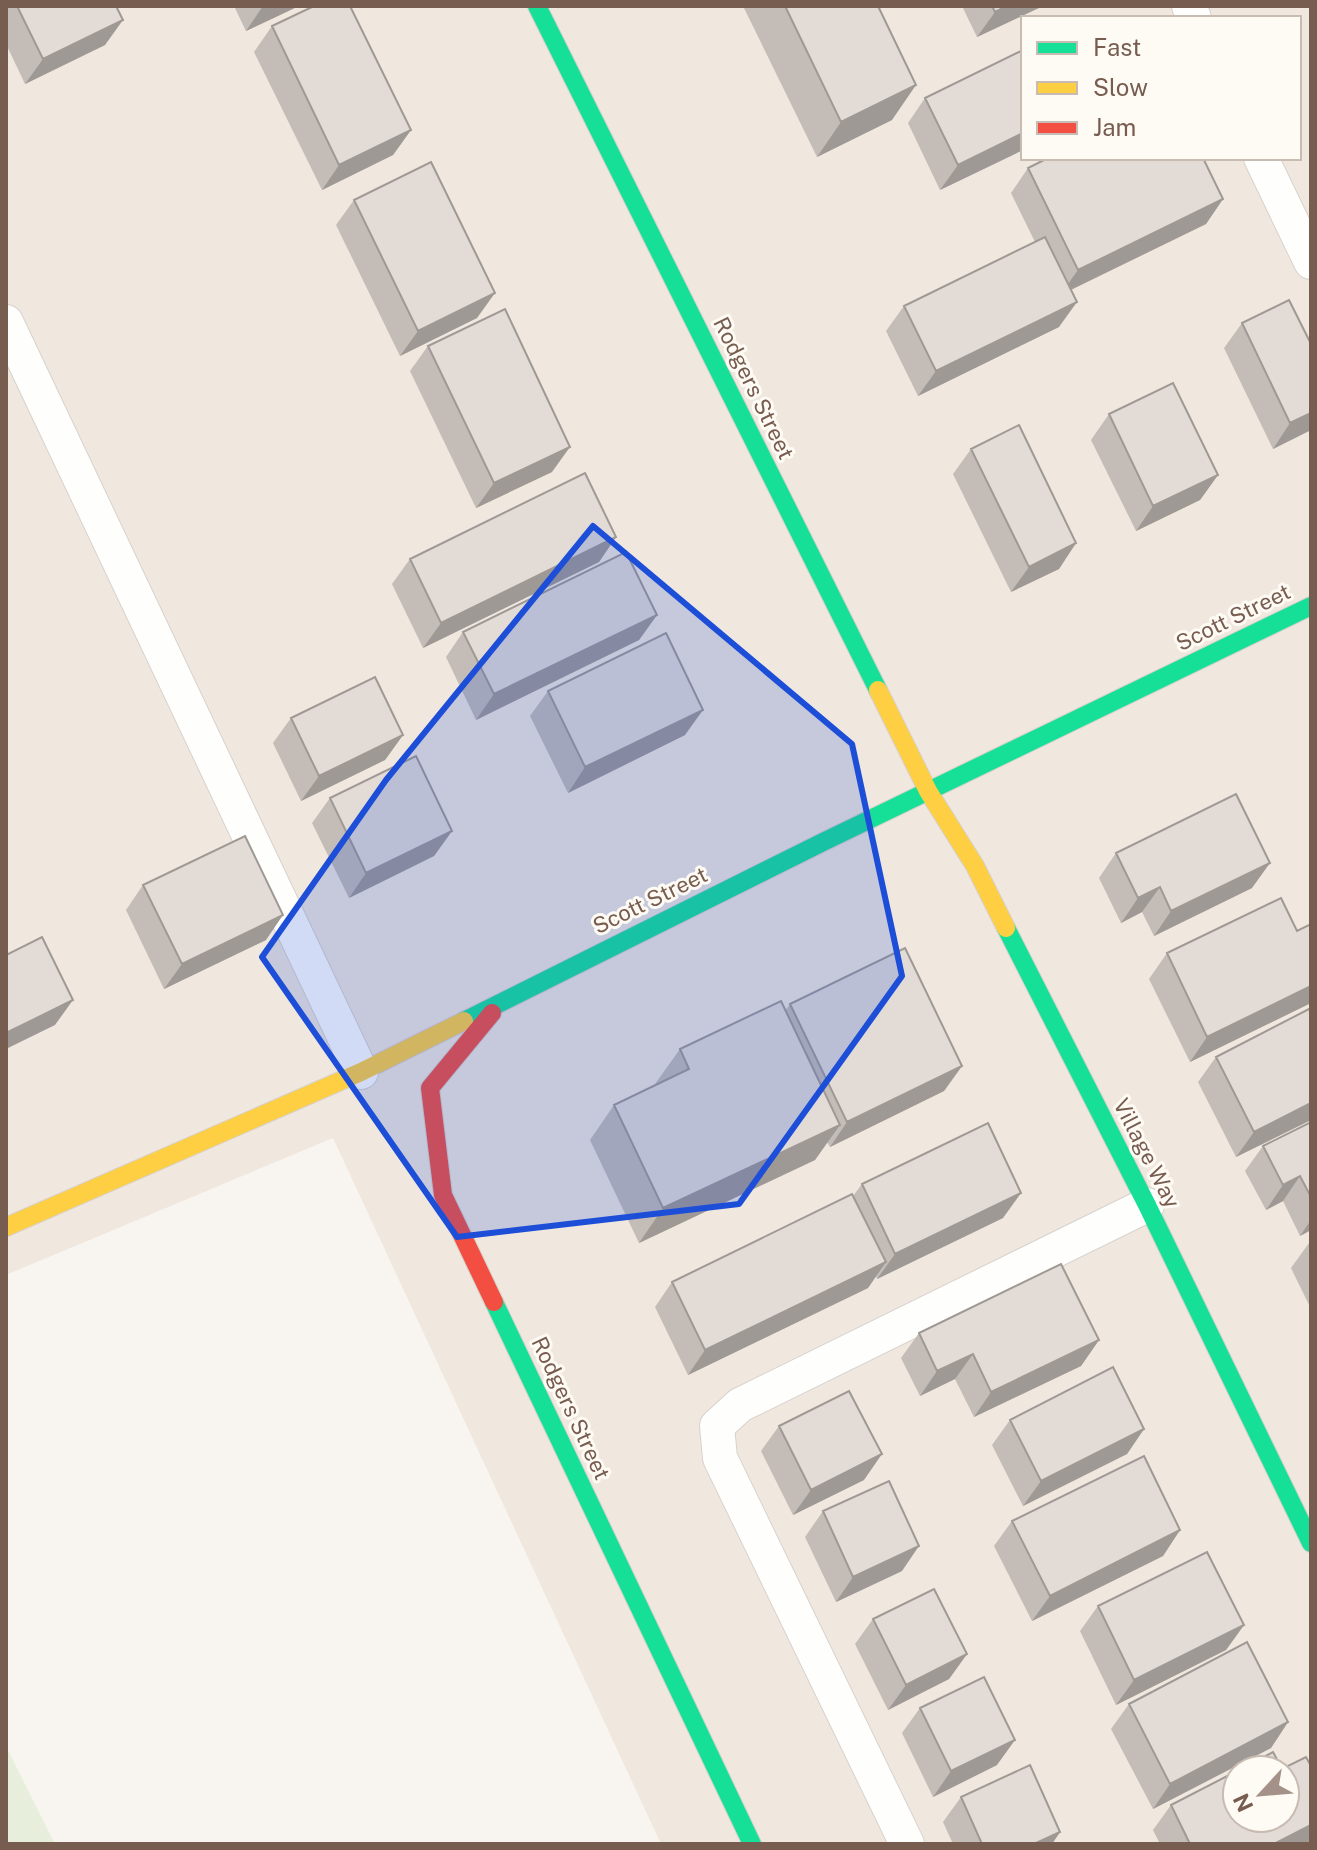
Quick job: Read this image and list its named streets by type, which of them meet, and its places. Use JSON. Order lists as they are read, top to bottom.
{
  "streets": {
    "street": ["Rodgers Street", "Scott Street", "Village Way"]
  },
  "crossings": [
    ["Rodgers Street", "Scott Street"],
    ["Rodgers Street", "Village Way"],
    ["Scott Street", "Village Way"]
  ],
  "legend": ["Fast", "Slow", "Jam"],
  "north": "bottom left"
}
